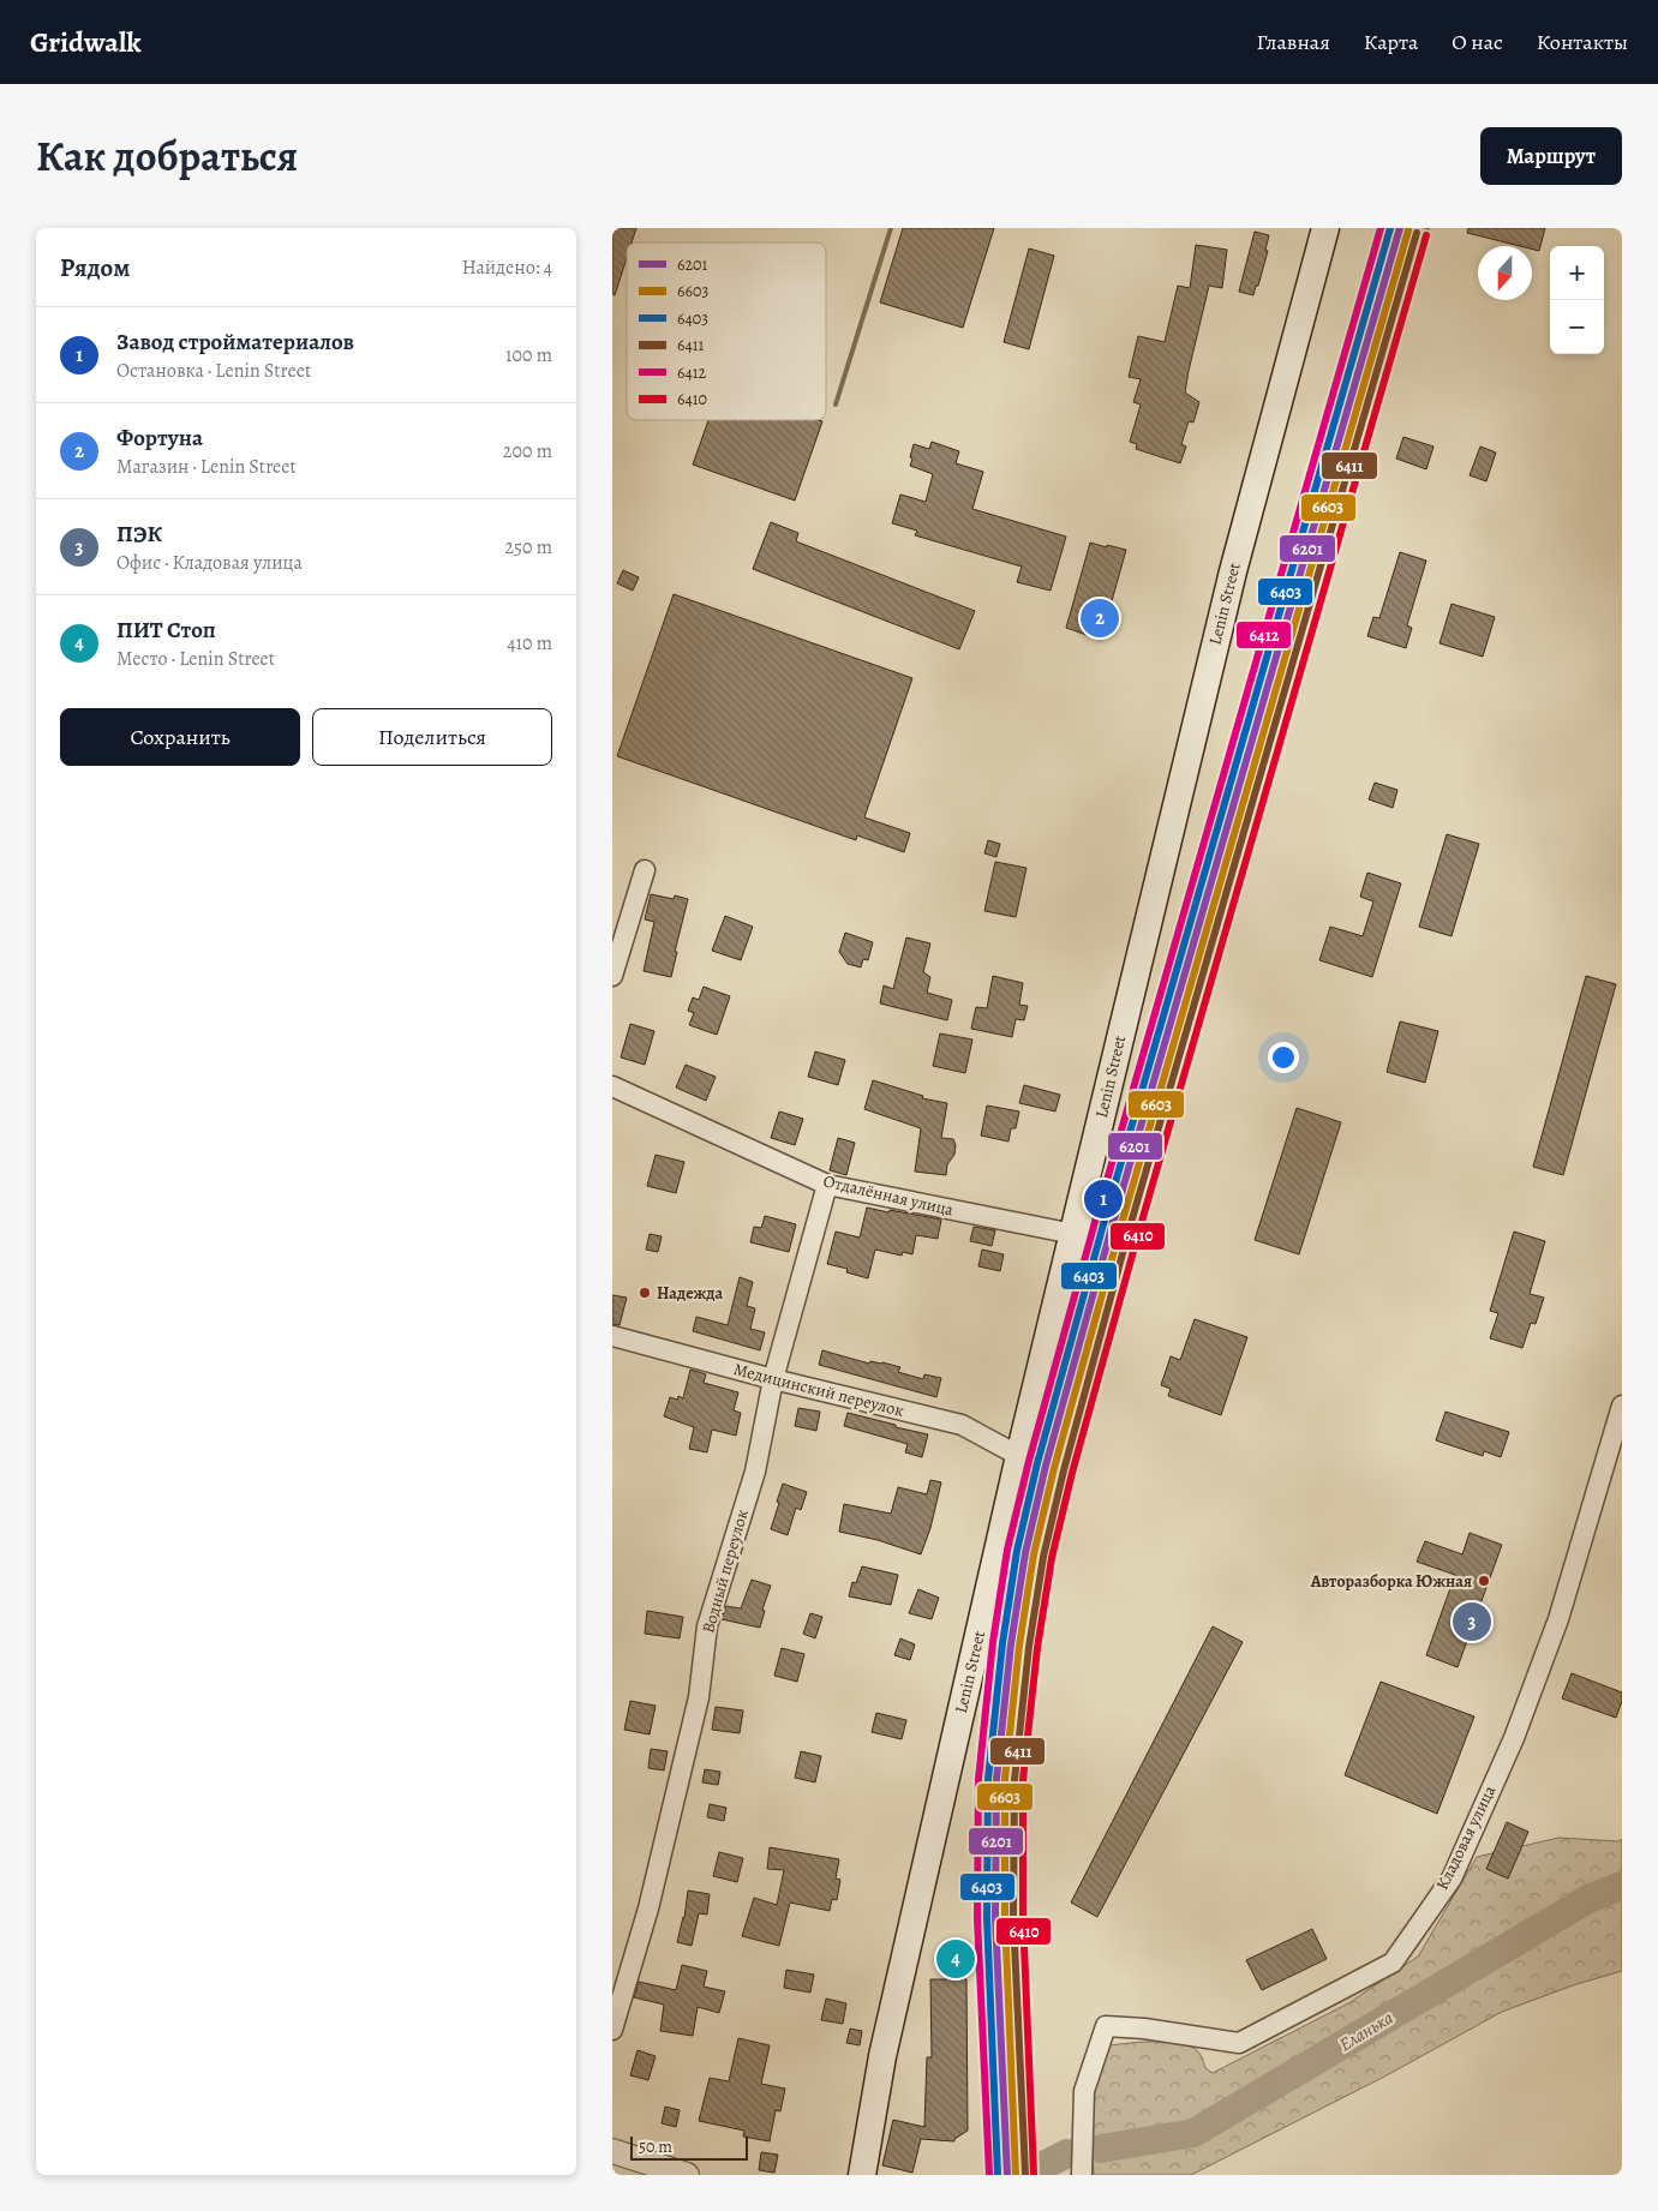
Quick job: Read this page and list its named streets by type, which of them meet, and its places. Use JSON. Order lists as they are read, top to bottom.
{
  "streets": {
    "main road": ["Lenin Street"],
    "street": [
      "Отдалённая улица",
      "Медицинский переулок",
      "Водный переулок",
      "Кладовая улица"
    ]
  },
  "crossings": [
    ["Lenin Street", "Отдалённая улица"],
    ["Lenin Street", "Медицинский переулок"],
    ["Отдалённая улица", "Водный переулок"],
    ["Медицинский переулок", "Водный переулок"]
  ],
  "water": ["Еланька"],
  "places": ["Надежда", "Авторазборка Южная"],
  "lines": [
    "transit line 6201",
    "transit line 6403",
    "transit line 6412",
    "transit line 6603",
    "transit line 6411",
    "transit line 6410"
  ],
  "legend": [
    "6201",
    "6603",
    "6403",
    "6411",
    "6412",
    "6410"
  ],
  "scale_bar": "50 m",
  "north": "bottom",
  "page": {
    "header": "Gridwalk",
    "nav": [
      "Главная",
      "Карта",
      "О нас",
      "Контакты"
    ],
    "title": "Как добраться",
    "buttons": [
      "Маршрут",
      ["Сохранить", "Поделиться"]
    ],
    "heading": ["Рядом", "Найдено: 4"],
    "map_buttons": ["+", "−"],
    "list": [
      {
        "mark": "1",
        "name": "Завод стройматериалов",
        "note": "Остановка · Lenin Street",
        "value": "100 m"
      },
      {
        "mark": "2",
        "name": "Фортуна",
        "note": "Магазин · Lenin Street",
        "value": "200 m"
      },
      {
        "mark": "3",
        "name": "ПЭК",
        "note": "Офис · Кладовая улица",
        "value": "250 m"
      },
      {
        "mark": "4",
        "name": "ПИТ Стоп",
        "note": "Место · Lenin Street",
        "value": "410 m"
      }
    ],
    "pins": [
      "2",
      "1",
      "3",
      "4"
    ],
    "scale": "50 m"
  }
}
